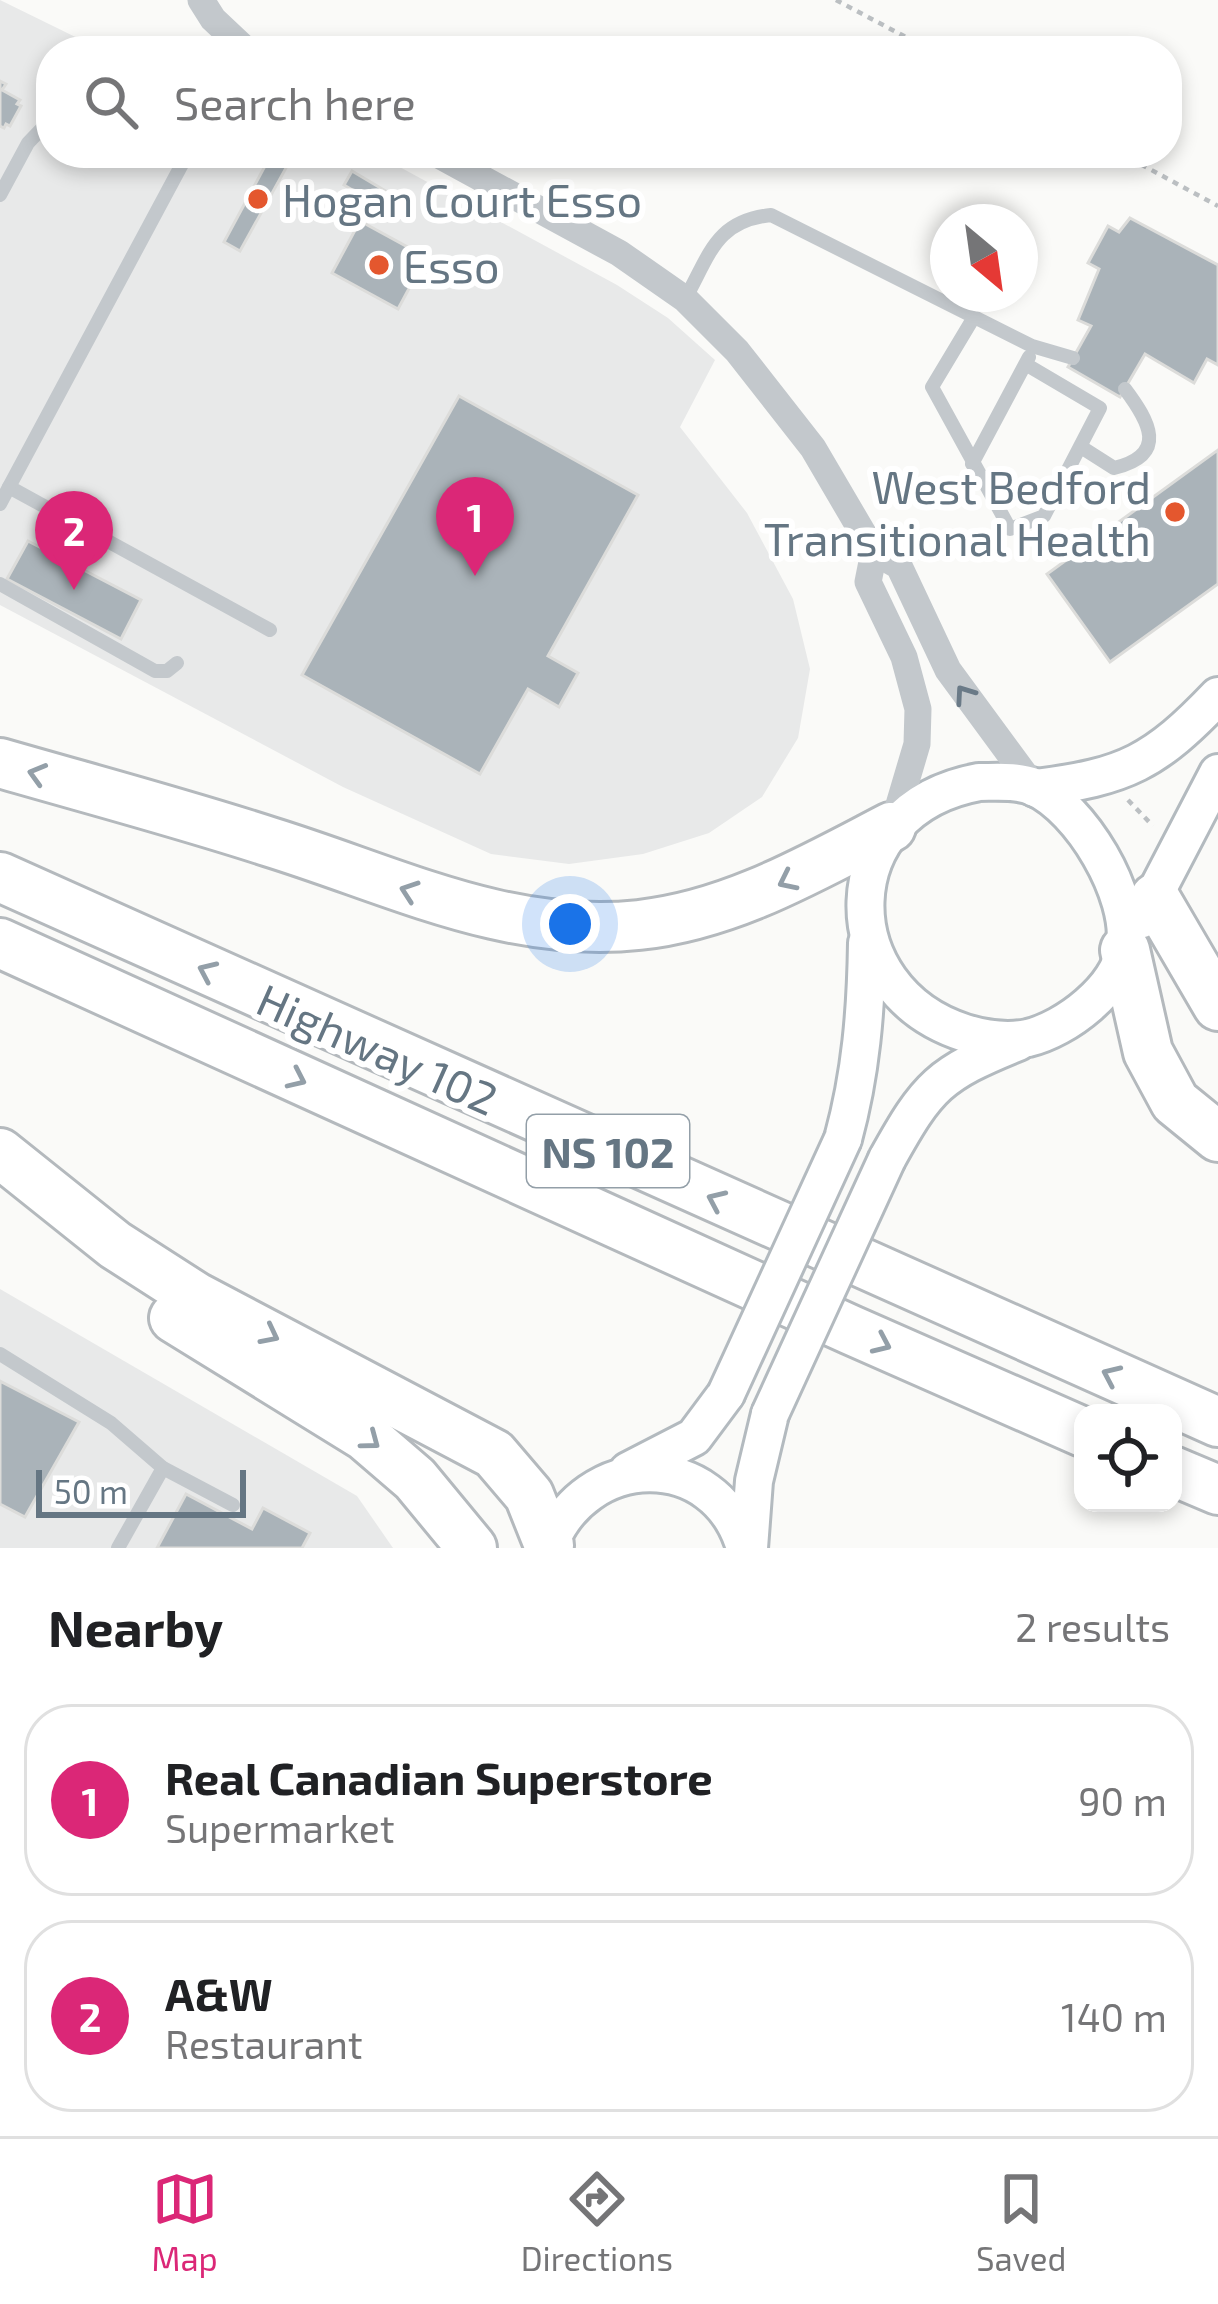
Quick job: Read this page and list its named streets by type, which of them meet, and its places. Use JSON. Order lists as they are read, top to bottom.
{
  "streets": {
    "highway": ["Highway 102", "NS 102"]
  },
  "places": ["Hogan Court Esso", "Esso", "West Bedford Transitional Health"],
  "scale_bar": "50 m",
  "north": "bottom right",
  "page": {
    "search": "Search here",
    "pins": ["1", "2"],
    "scale": "50 m",
    "heading": ["Nearby", "2 results"],
    "list": [
      {
        "mark": "1",
        "name": "Real Canadian Superstore",
        "note": "Supermarket",
        "value": "90 m"
      },
      {
        "mark": "2",
        "name": "A&W",
        "note": "Restaurant",
        "value": "140 m"
      }
    ],
    "nav": ["Map", "Directions", "Saved"]
  }
}
